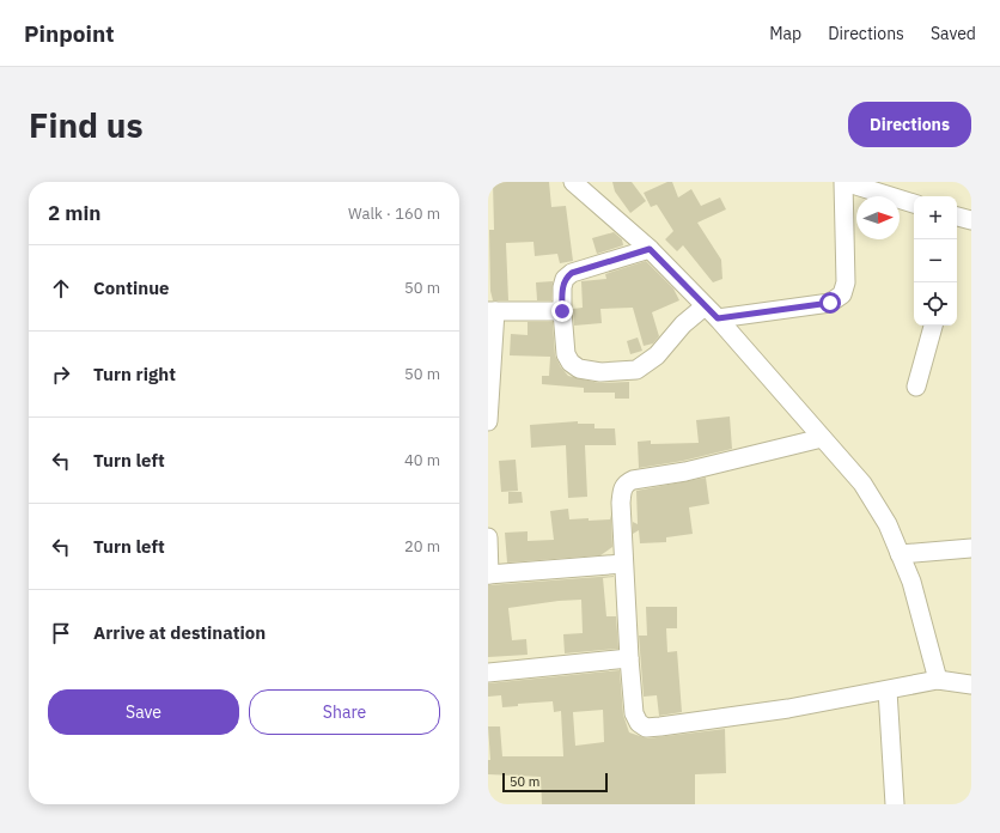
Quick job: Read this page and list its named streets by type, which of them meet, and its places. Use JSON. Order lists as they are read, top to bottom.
{
  "scale_bar": "50 m",
  "north": "right",
  "page": {
    "header": "Pinpoint",
    "nav": ["Map", "Directions", "Saved"],
    "buttons": [
      "Directions",
      ["Save", "Share"]
    ],
    "title": "Find us",
    "heading": ["2 min", "Walk · 160 m"],
    "map_buttons": ["+", "−"],
    "list": [
      ["Continue", "50 m"],
      ["Turn right", "50 m"],
      ["Turn left", "40 m"],
      ["Turn left", "20 m"],
      "Arrive at destination"
    ],
    "scale": "50 m"
  }
}
